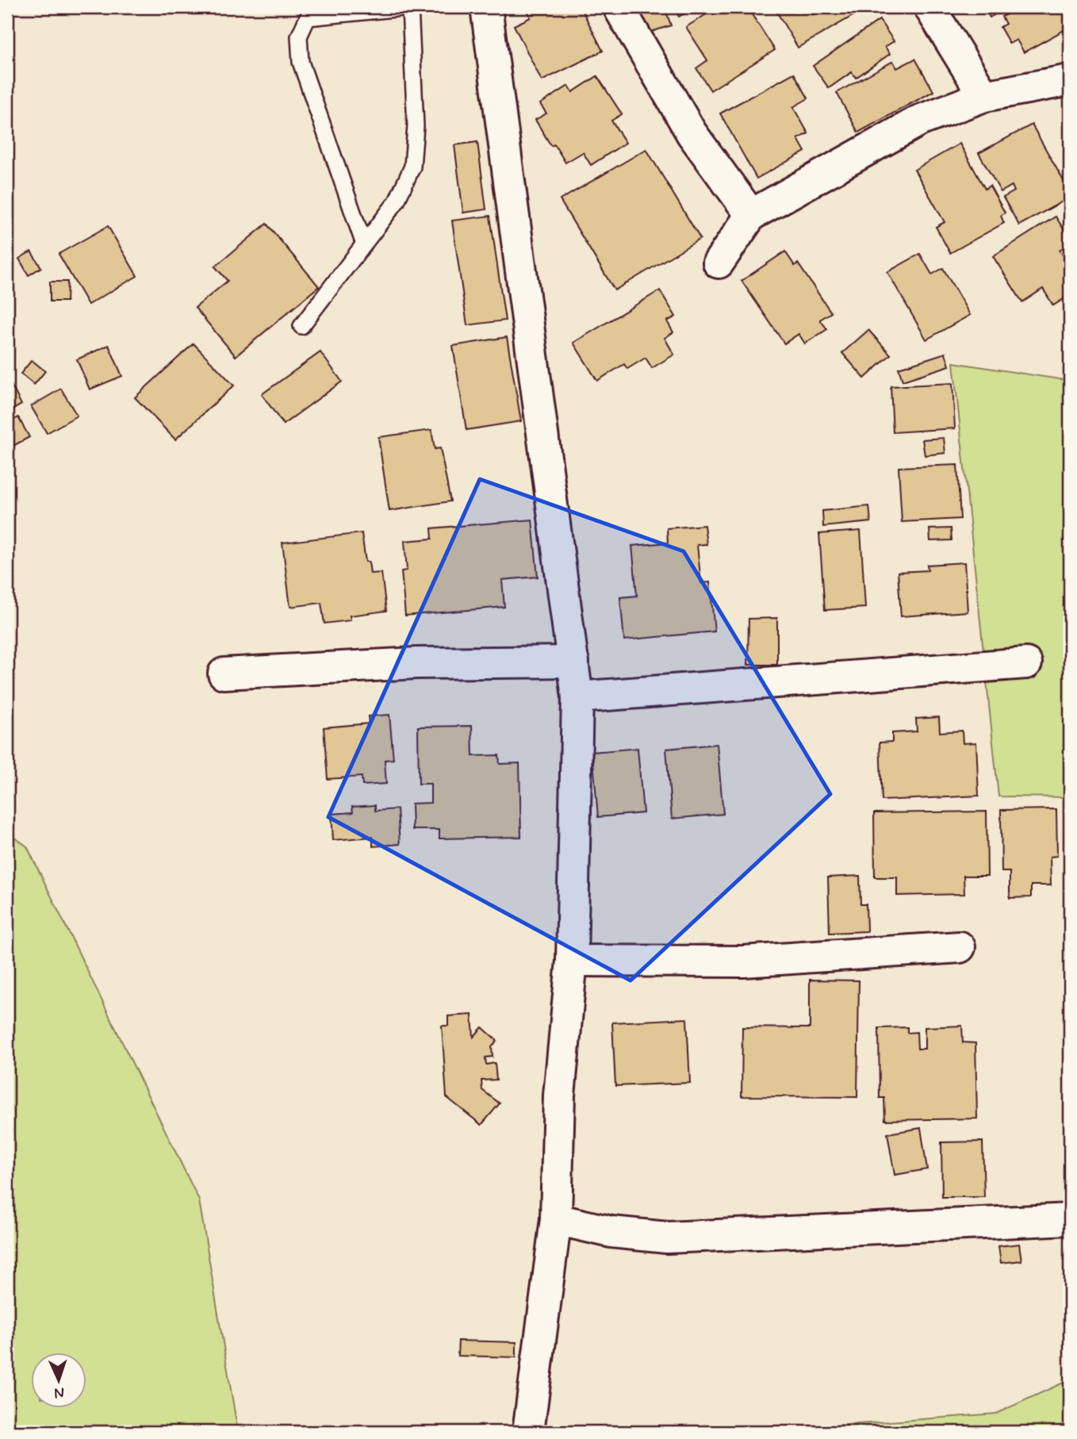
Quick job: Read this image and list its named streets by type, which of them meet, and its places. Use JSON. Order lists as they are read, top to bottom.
{
  "north": "bottom"
}
